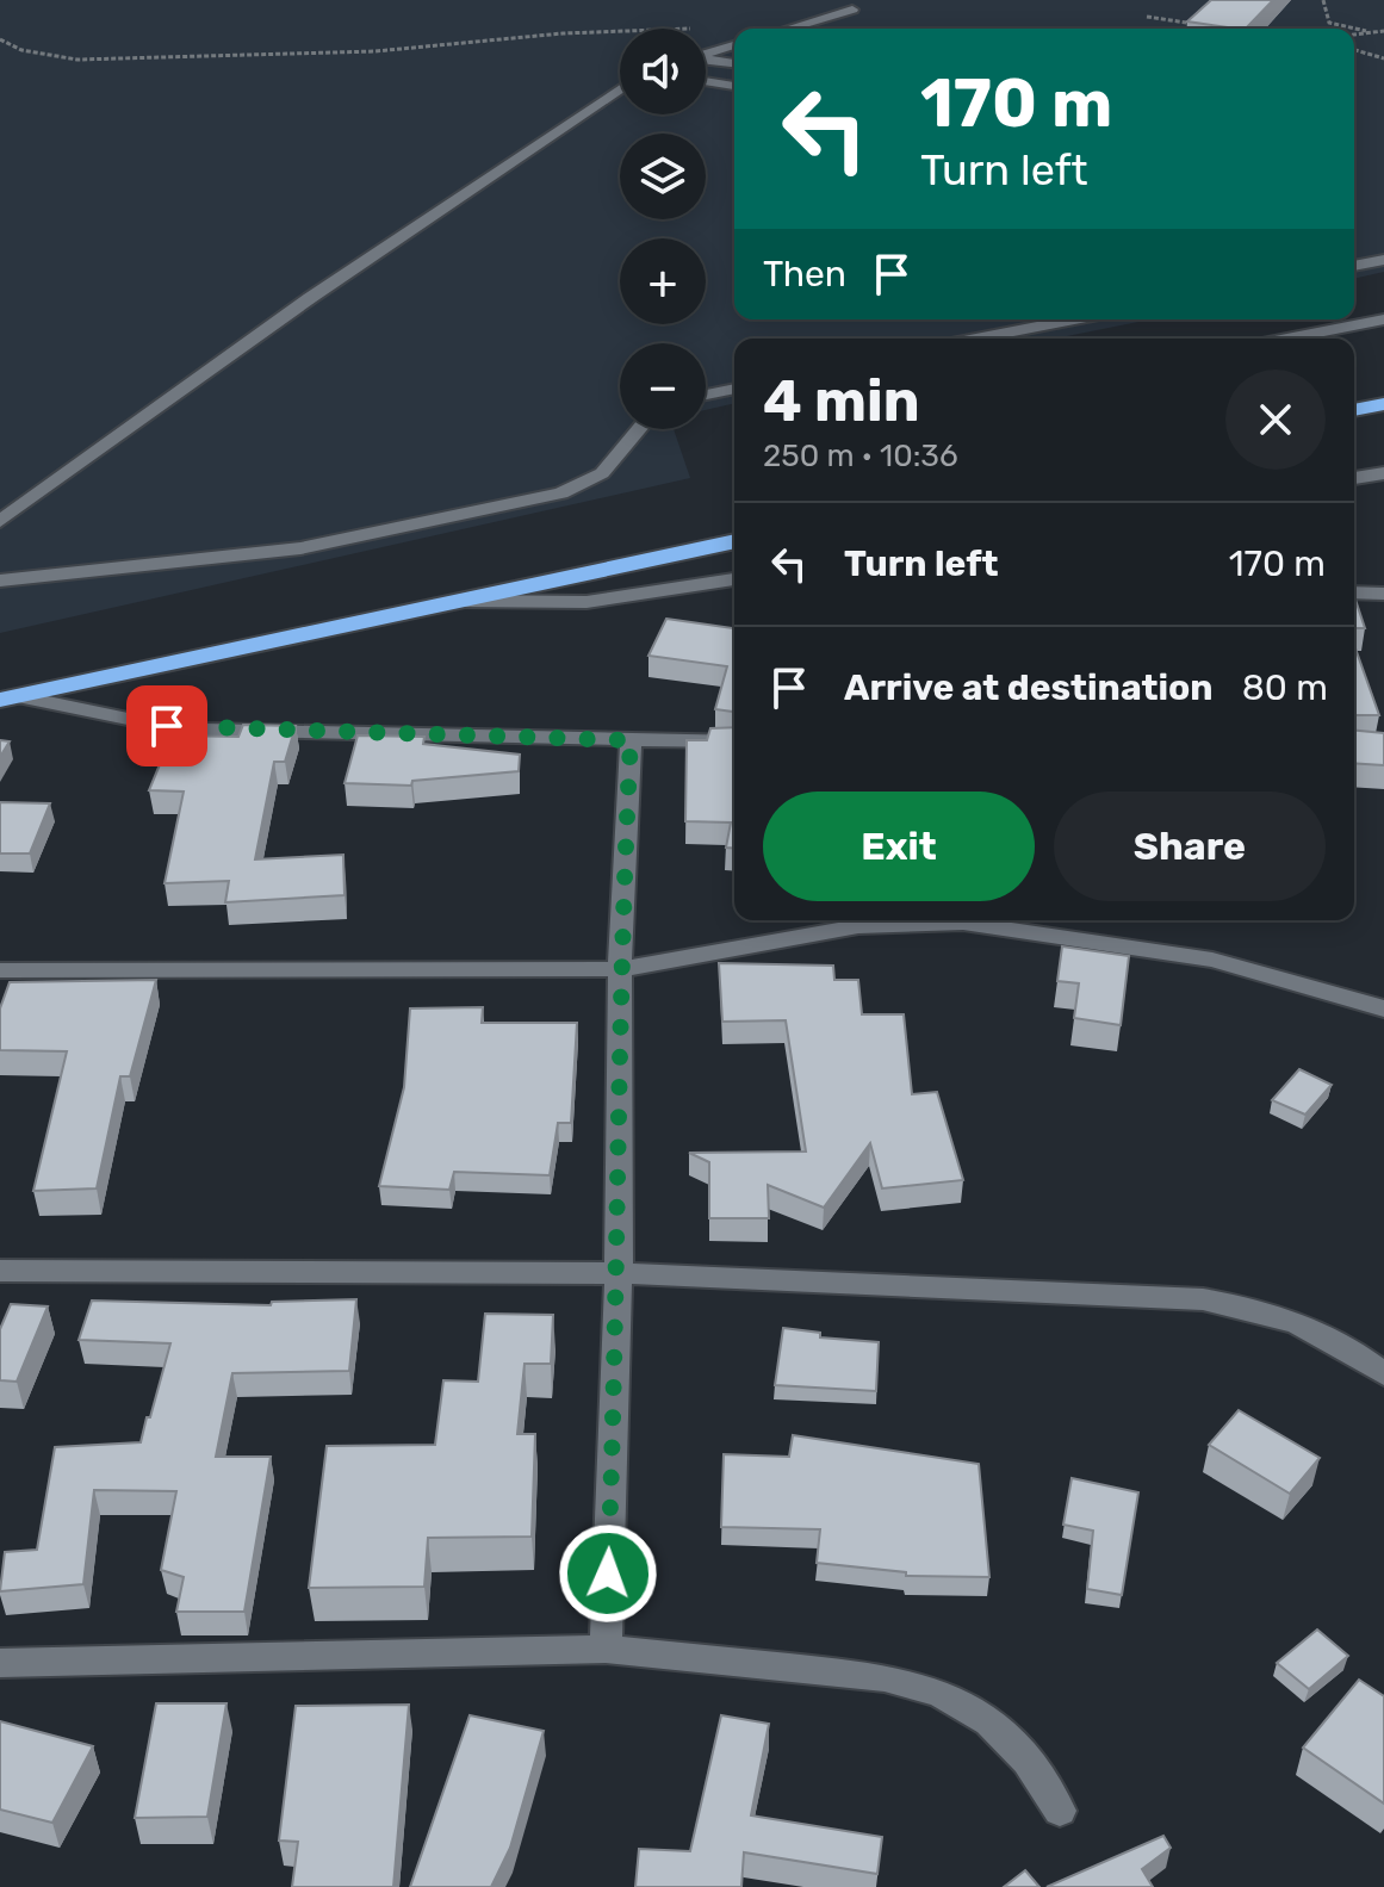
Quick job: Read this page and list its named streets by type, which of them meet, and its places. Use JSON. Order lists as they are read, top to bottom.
{
  "page": {
    "map_buttons": ["+", "−"],
    "turn": ["170 m", "Turn left"],
    "then": "Then",
    "heading": ["4 min", "250 m · 10:36"],
    "list": [
      {
        "name": "Turn left",
        "value": "170 m"
      },
      {
        "name": "Arrive at destination",
        "value": "80 m"
      }
    ],
    "buttons": ["Exit", "Share"]
  }
}
